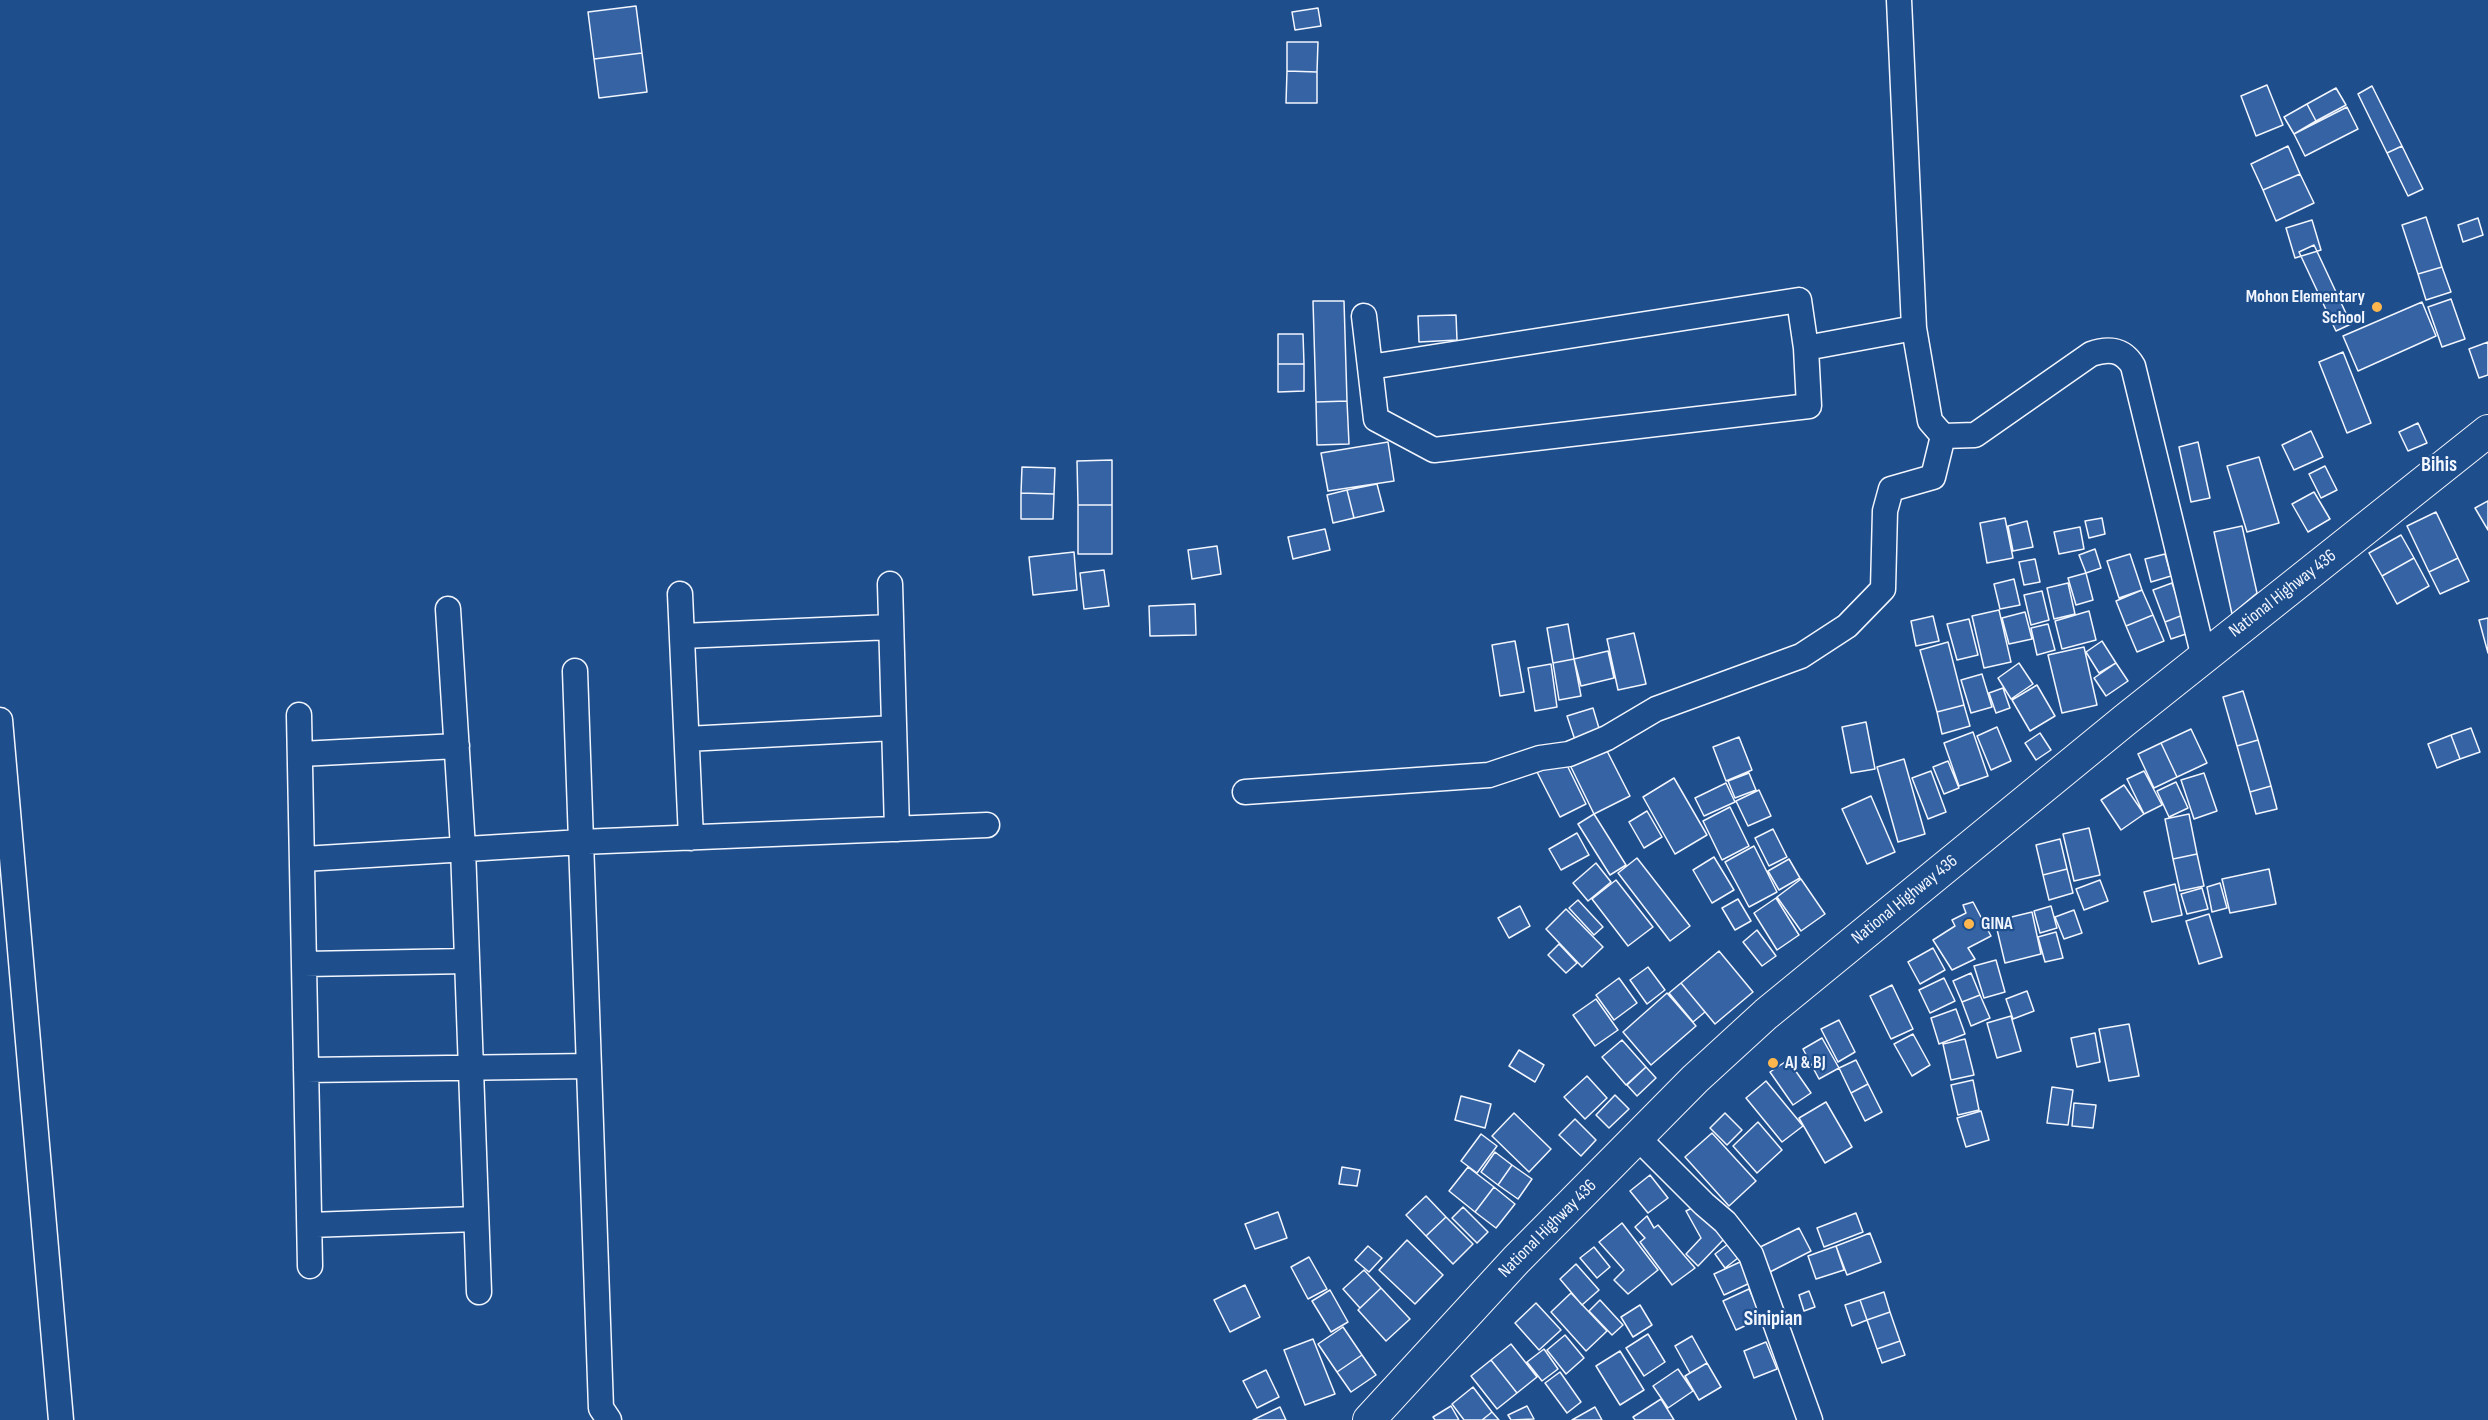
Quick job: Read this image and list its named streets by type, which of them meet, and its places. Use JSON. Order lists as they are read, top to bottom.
{
  "streets": {
    "main road": ["National Highway 436"]
  },
  "districts": ["Bihis", "Sinipian"],
  "places": ["Mohon Elementary School", "GINA", "AJ & BJ"]
}
